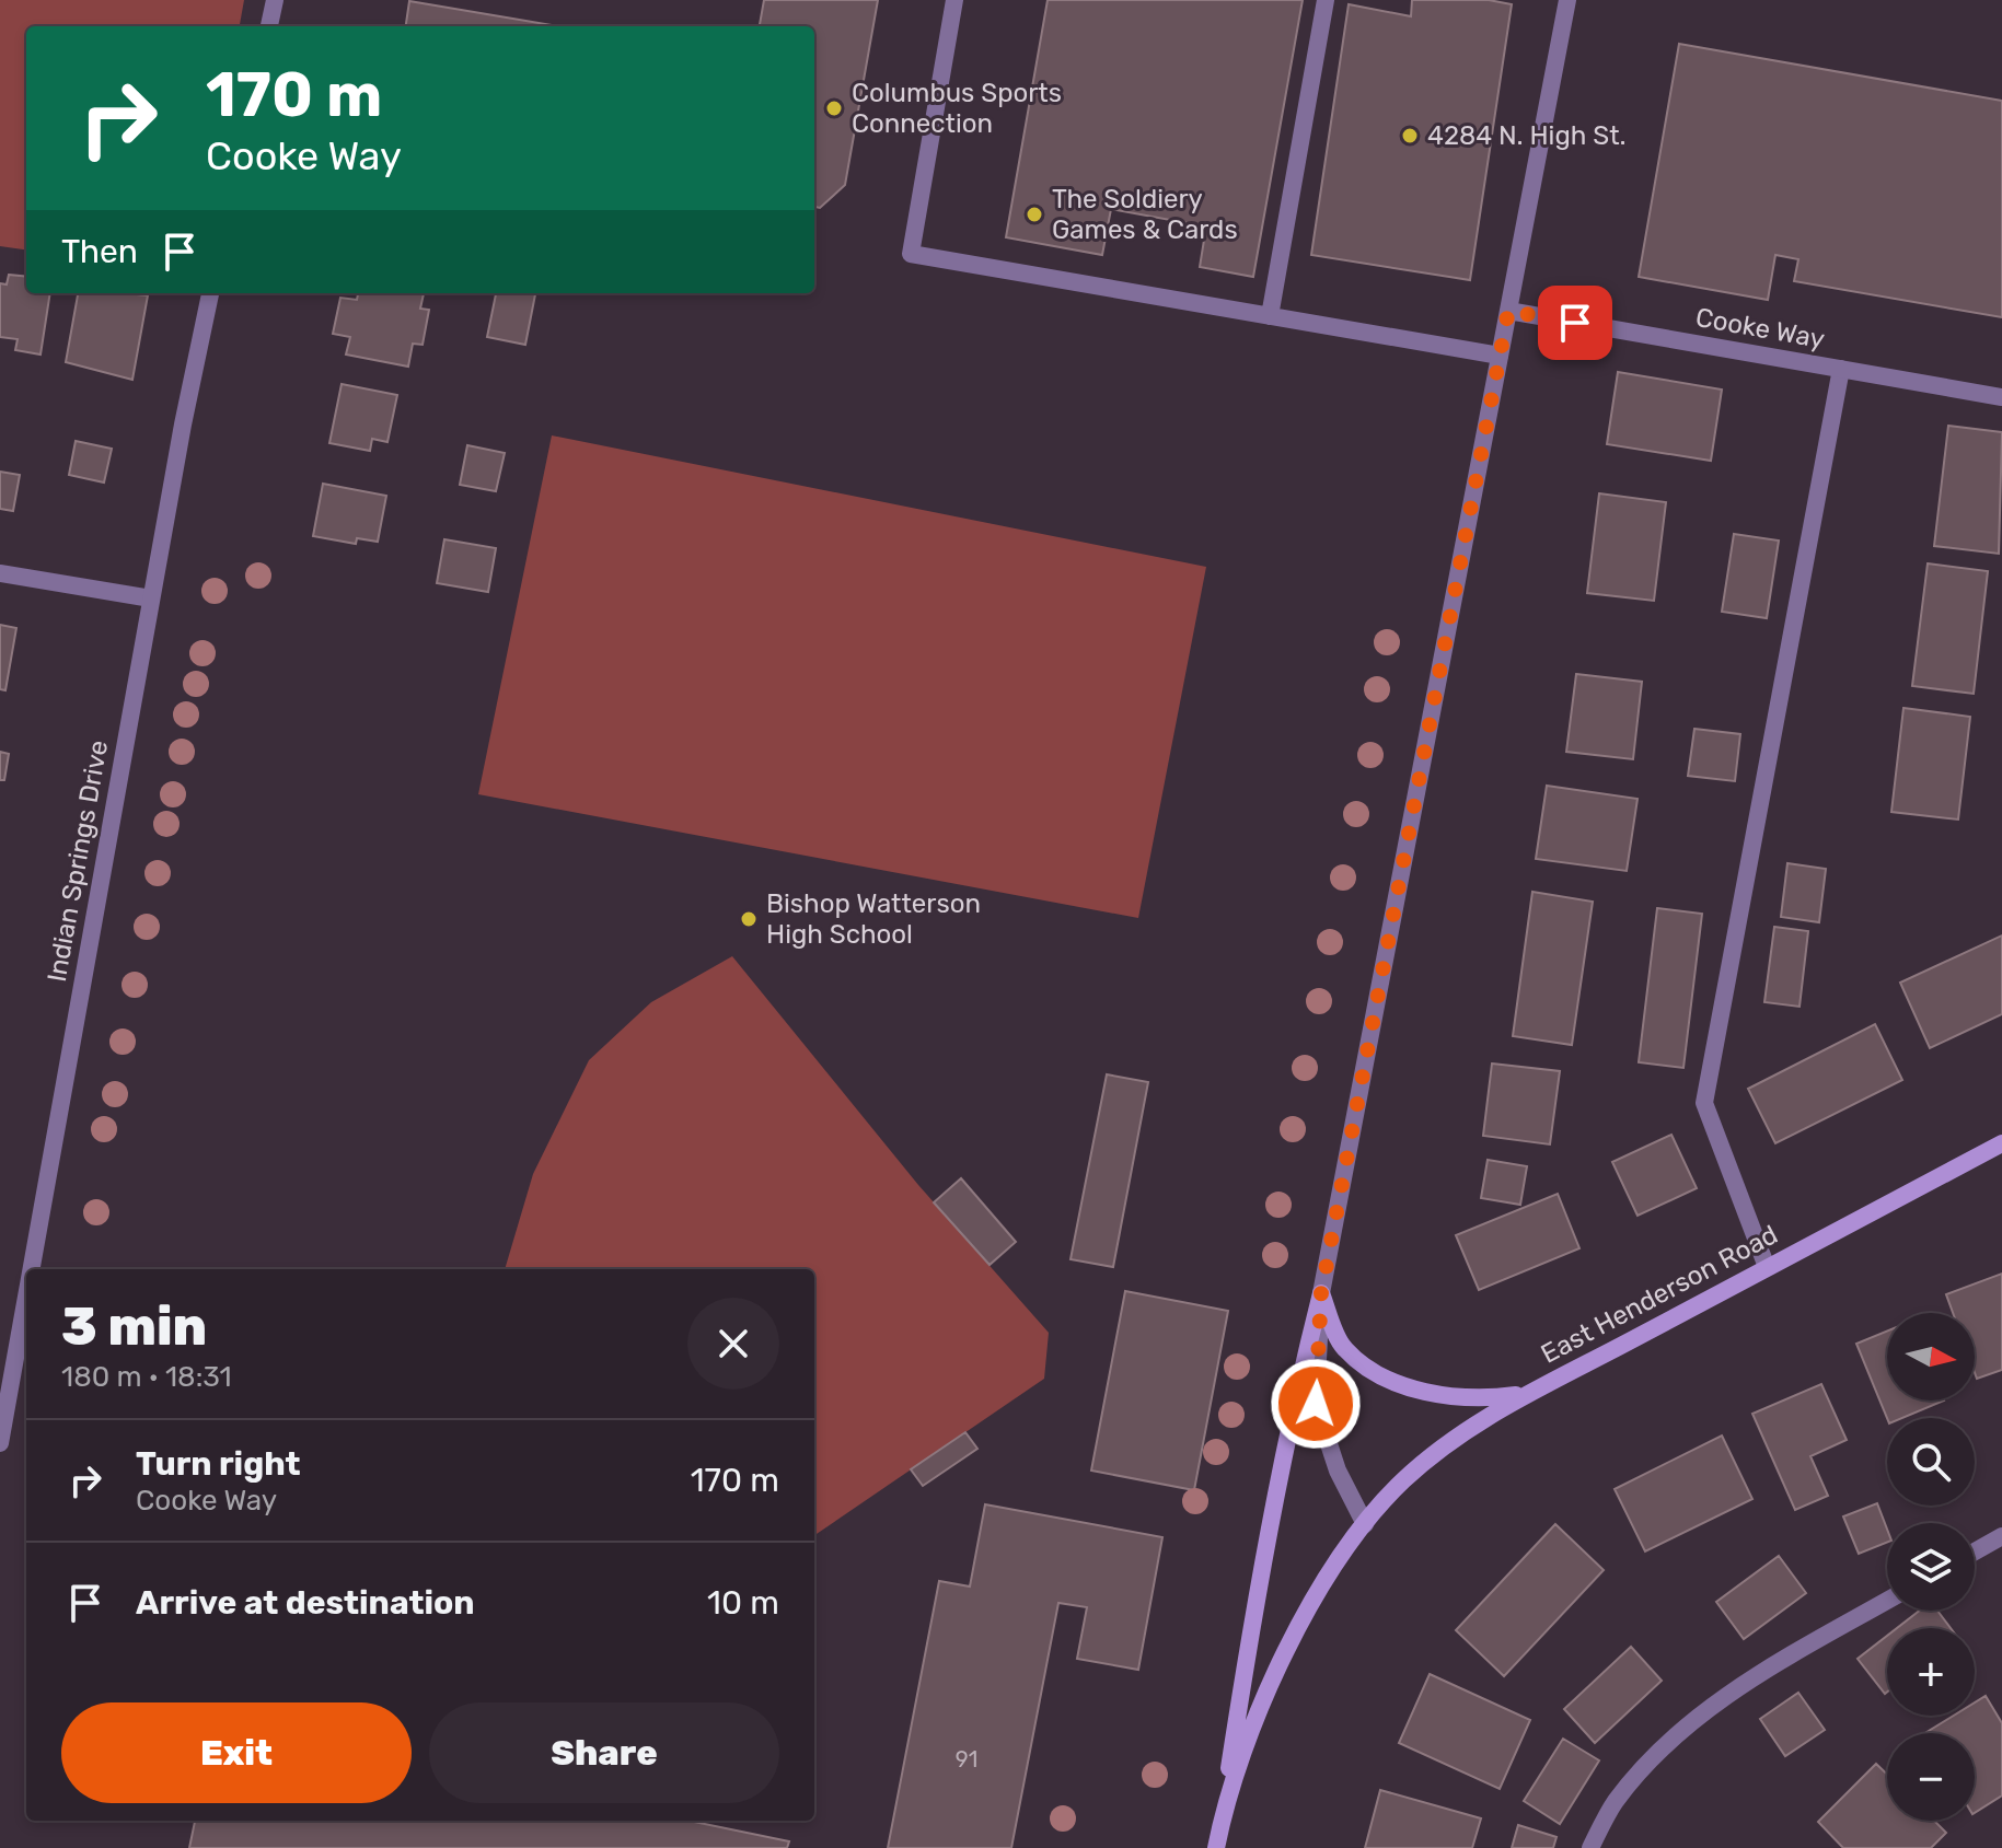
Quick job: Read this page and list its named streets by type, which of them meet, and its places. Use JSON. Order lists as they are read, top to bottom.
{
  "streets": {
    "main road": ["East Henderson Road"],
    "street": ["Cooke Way", "Indian Springs Drive"]
  },
  "places": [
    "Columbus Sports Connection",
    "4284 N. High St.",
    "The Soldiery Games & Cards",
    "Bishop Watterson High School"
  ],
  "house_numbers": ["91"],
  "north": "right",
  "page": {
    "turn": ["170 m", "Cooke Way"],
    "then": "Then",
    "heading": ["3 min", "180 m · 18:31"],
    "map_buttons": ["+", "−"],
    "list": [
      {
        "name": "Turn right",
        "note": "Cooke Way",
        "value": "170 m"
      },
      {
        "name": "Arrive at destination",
        "value": "10 m"
      }
    ],
    "buttons": ["Exit", "Share"]
  }
}
